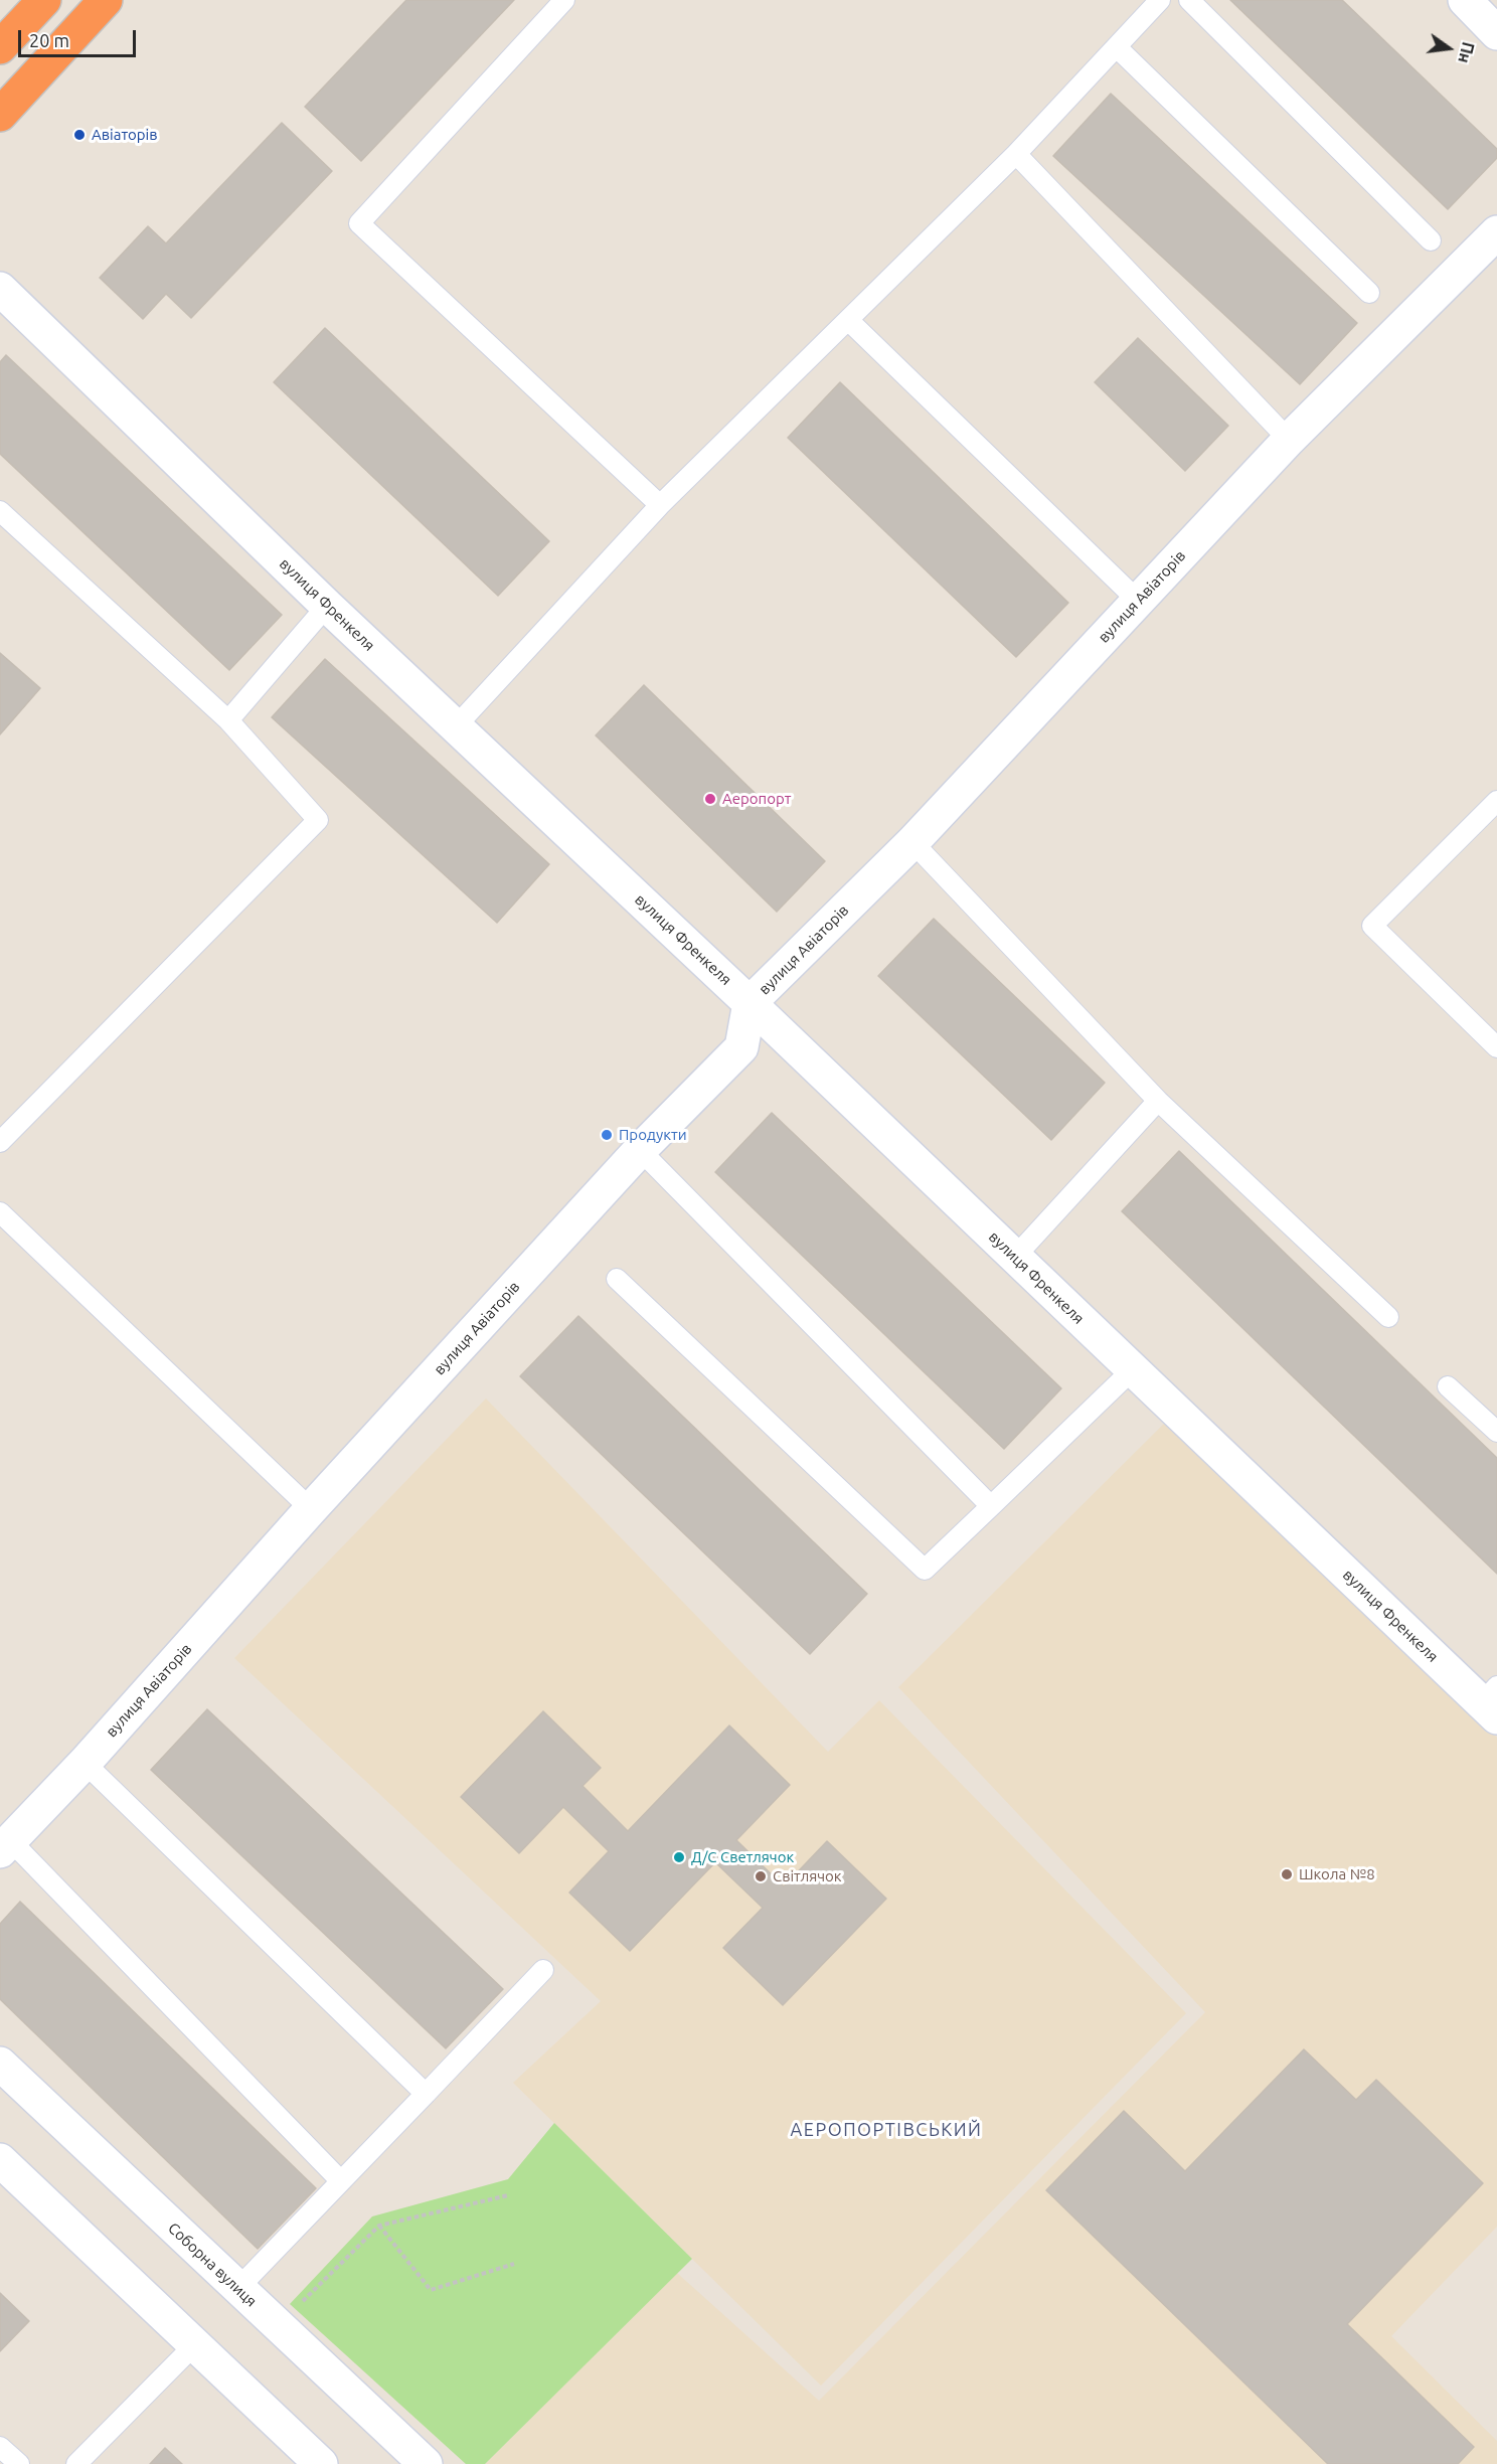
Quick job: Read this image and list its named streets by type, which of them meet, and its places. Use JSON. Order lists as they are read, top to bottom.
{
  "streets": {
    "street": ["вулиця Авіаторів", "вулиця Френкеля", "Соборна вулиця"]
  },
  "crossings": [
    ["вулиця Авіаторів", "вулиця Френкеля"]
  ],
  "districts": ["АЕРОПОРТІВСЬКИЙ"],
  "places": [
    "Авіаторів",
    "Аеропорт",
    "Продукти",
    "Д/С Светлячок",
    "Школа №8",
    "Світлячок"
  ],
  "scale_bar": "20 m",
  "north": "right"
}
